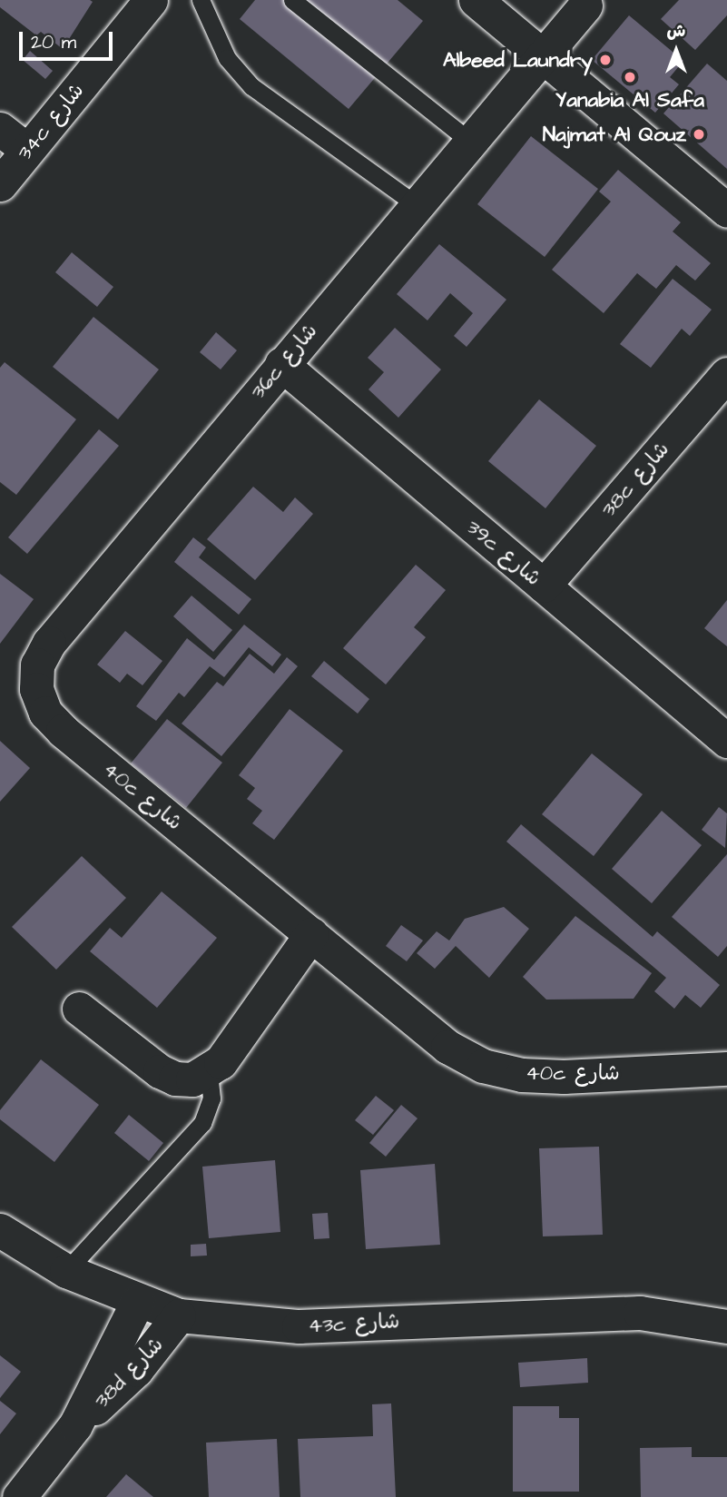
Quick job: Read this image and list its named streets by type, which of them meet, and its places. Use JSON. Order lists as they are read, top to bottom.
{
  "streets": {
    "street": [
      "34c شارع",
      "36c شارع",
      "38c شارع",
      "39c شارع",
      "40c شارع",
      "43c شارع",
      "38d شارع"
    ]
  },
  "crossings": [
    ["36c شارع", "39c شارع"],
    ["36c شارع", "40c شارع"],
    ["38c شارع", "39c شارع"],
    ["43c شارع", "38d شارع"]
  ],
  "places": ["Albeed Laundry", "Yanabia Al Safa", "Najmat Al Qouz"],
  "scale_bar": "20 m",
  "north": "top"
}
